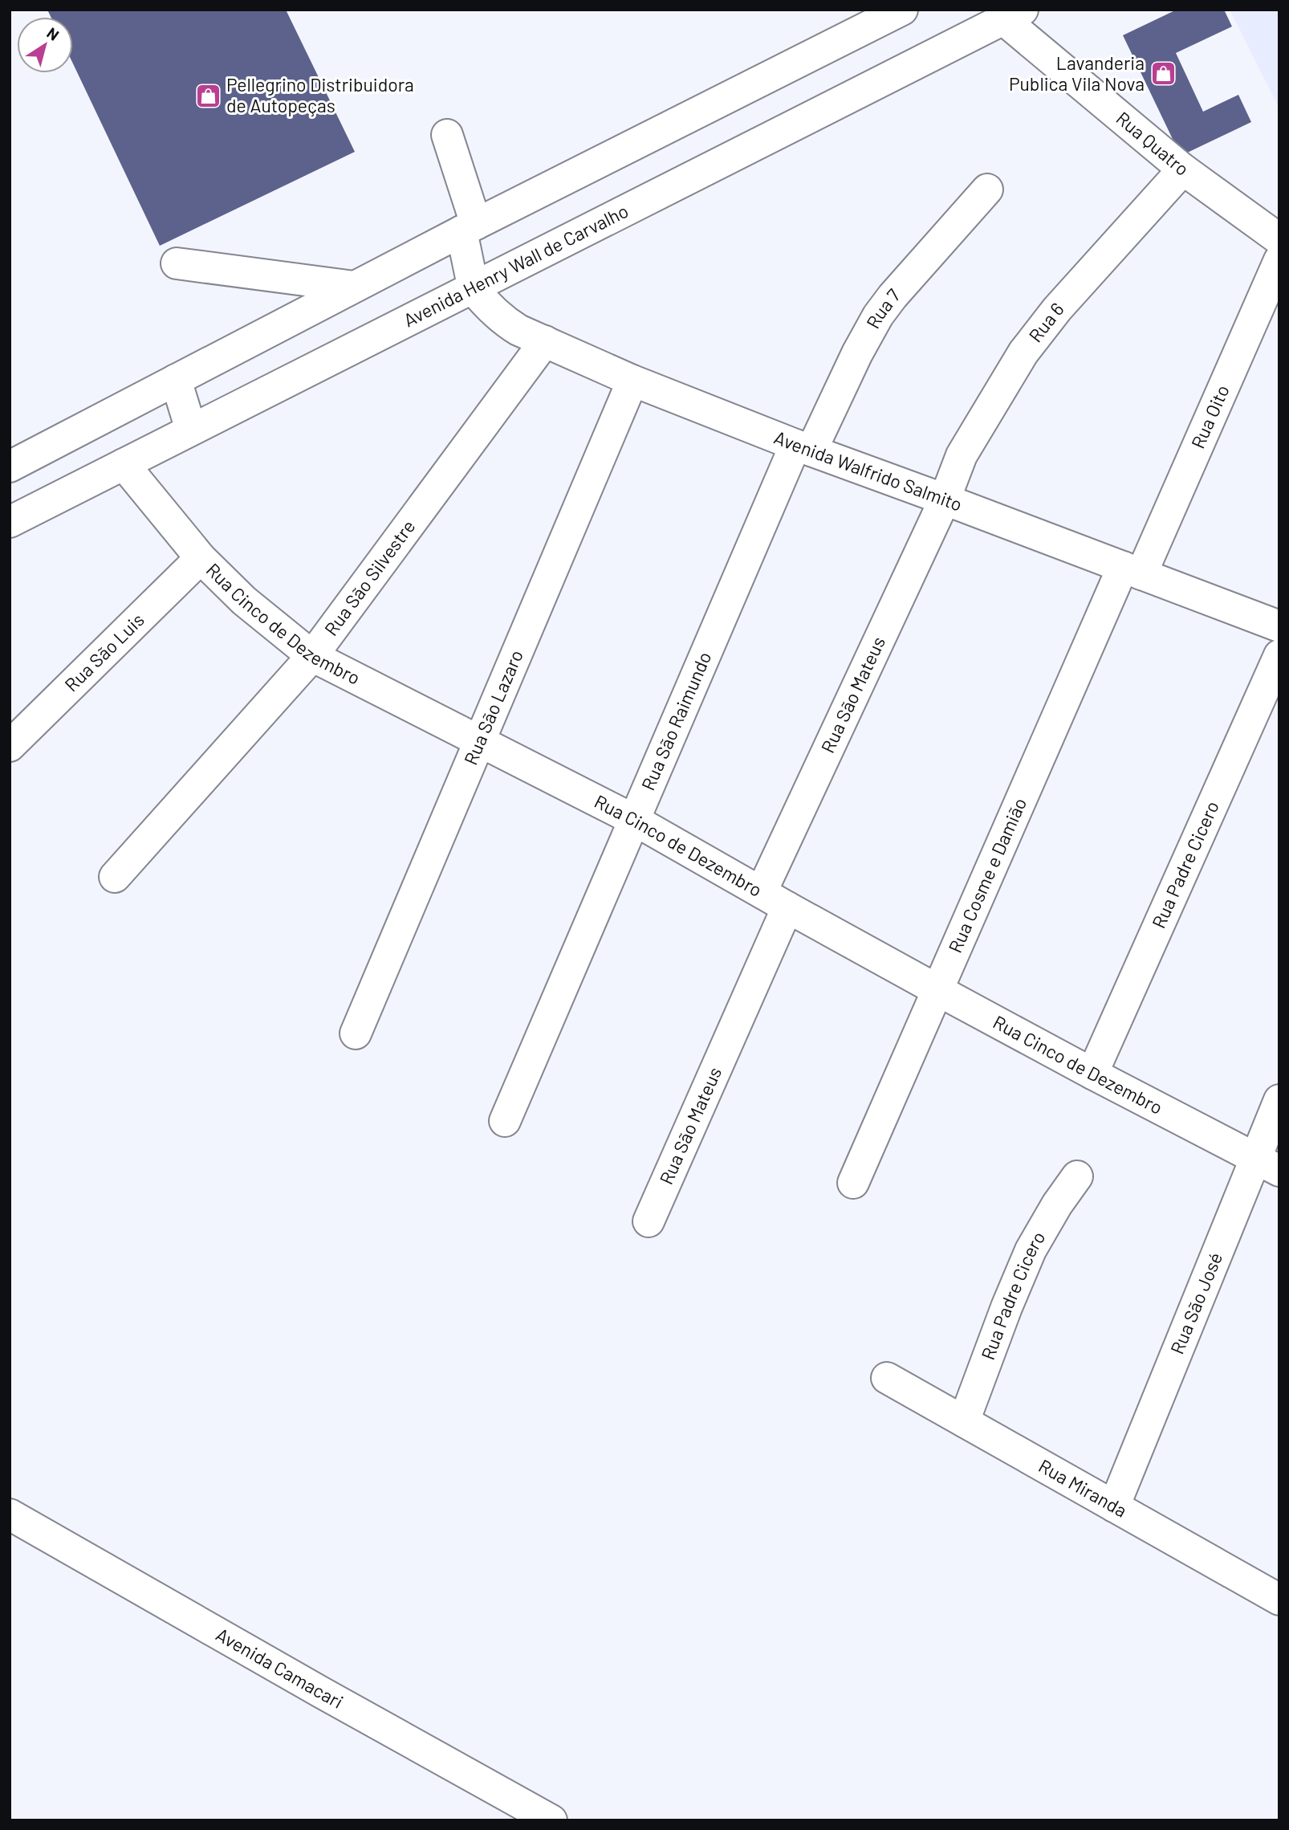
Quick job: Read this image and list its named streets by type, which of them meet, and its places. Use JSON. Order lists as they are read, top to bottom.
{
  "streets": {
    "street": [
      "Rua Quatro",
      "Avenida Henry Wall de Carvalho",
      "Rua 7",
      "Rua 6",
      "Rua Oito",
      "Avenida Walfrido Salmito",
      "Rua São Silvestre",
      "Rua Cinco de Dezembro",
      "Rua São Luis",
      "Rua São Mateus",
      "Rua São Lazaro",
      "Rua São Raimundo",
      "Rua Padre Cicero",
      "Rua Cosme e Damião",
      "Rua São José",
      "Rua Miranda",
      "Avenida Camacari"
    ]
  },
  "crossings": [
    ["Rua Quatro", "Avenida Henry Wall de Carvalho"],
    ["Rua Quatro", "Rua 6"],
    ["Avenida Henry Wall de Carvalho", "Avenida Walfrido Salmito"],
    ["Avenida Henry Wall de Carvalho", "Rua Cinco de Dezembro"],
    ["Rua 7", "Avenida Walfrido Salmito"],
    ["Rua 7", "Rua São Raimundo"],
    ["Rua 6", "Avenida Walfrido Salmito"],
    ["Rua 6", "Rua São Mateus"],
    ["Rua Oito", "Avenida Walfrido Salmito"],
    ["Rua Oito", "Rua Cosme e Damião"],
    ["Avenida Walfrido Salmito", "Rua São Silvestre"],
    ["Avenida Walfrido Salmito", "Rua São Mateus"],
    ["Avenida Walfrido Salmito", "Rua São Lazaro"],
    ["Avenida Walfrido Salmito", "Rua São Raimundo"],
    ["Avenida Walfrido Salmito", "Rua Cosme e Damião"],
    ["Rua São Silvestre", "Rua Cinco de Dezembro"],
    ["Rua Cinco de Dezembro", "Rua São Luis"],
    ["Rua Cinco de Dezembro", "Rua São Mateus"],
    ["Rua Cinco de Dezembro", "Rua São Lazaro"],
    ["Rua Cinco de Dezembro", "Rua São Raimundo"],
    ["Rua Cinco de Dezembro", "Rua Padre Cicero"],
    ["Rua Cinco de Dezembro", "Rua Cosme e Damião"],
    ["Rua Cinco de Dezembro", "Rua São José"],
    ["Rua Padre Cicero", "Rua Miranda"],
    ["Rua São José", "Rua Miranda"]
  ],
  "places": {
    "shop": ["Lavanderia Publica Vila Nova", "Pellegrino Distribuidora de Autopeças"]
  },
  "north": "top right"
}
